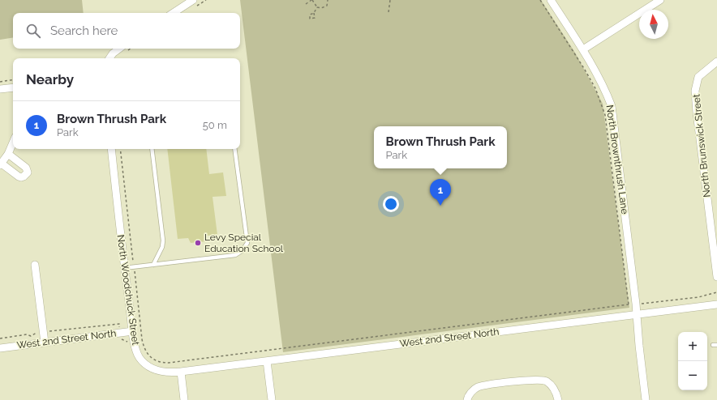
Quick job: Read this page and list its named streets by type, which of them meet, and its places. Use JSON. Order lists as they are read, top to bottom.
{
  "streets": {
    "street": [
      "North Brunswick Street",
      "North Brownthrush Lane",
      "North Woodchuck Street",
      "West 2nd Street North"
    ]
  },
  "crossings": [
    ["North Brownthrush Lane", "West 2nd Street North"],
    ["North Woodchuck Street", "West 2nd Street North"]
  ],
  "places": ["Levy Special Education School"],
  "north": "top",
  "page": {
    "search": "Search here",
    "heading": "Nearby",
    "list": [
      {
        "mark": "1",
        "name": "Brown Thrush Park",
        "note": "Park",
        "value": "50 m"
      }
    ],
    "popup": ["Brown Thrush Park", "Park"],
    "pins": "1",
    "map_buttons": ["+", "−"]
  }
}
